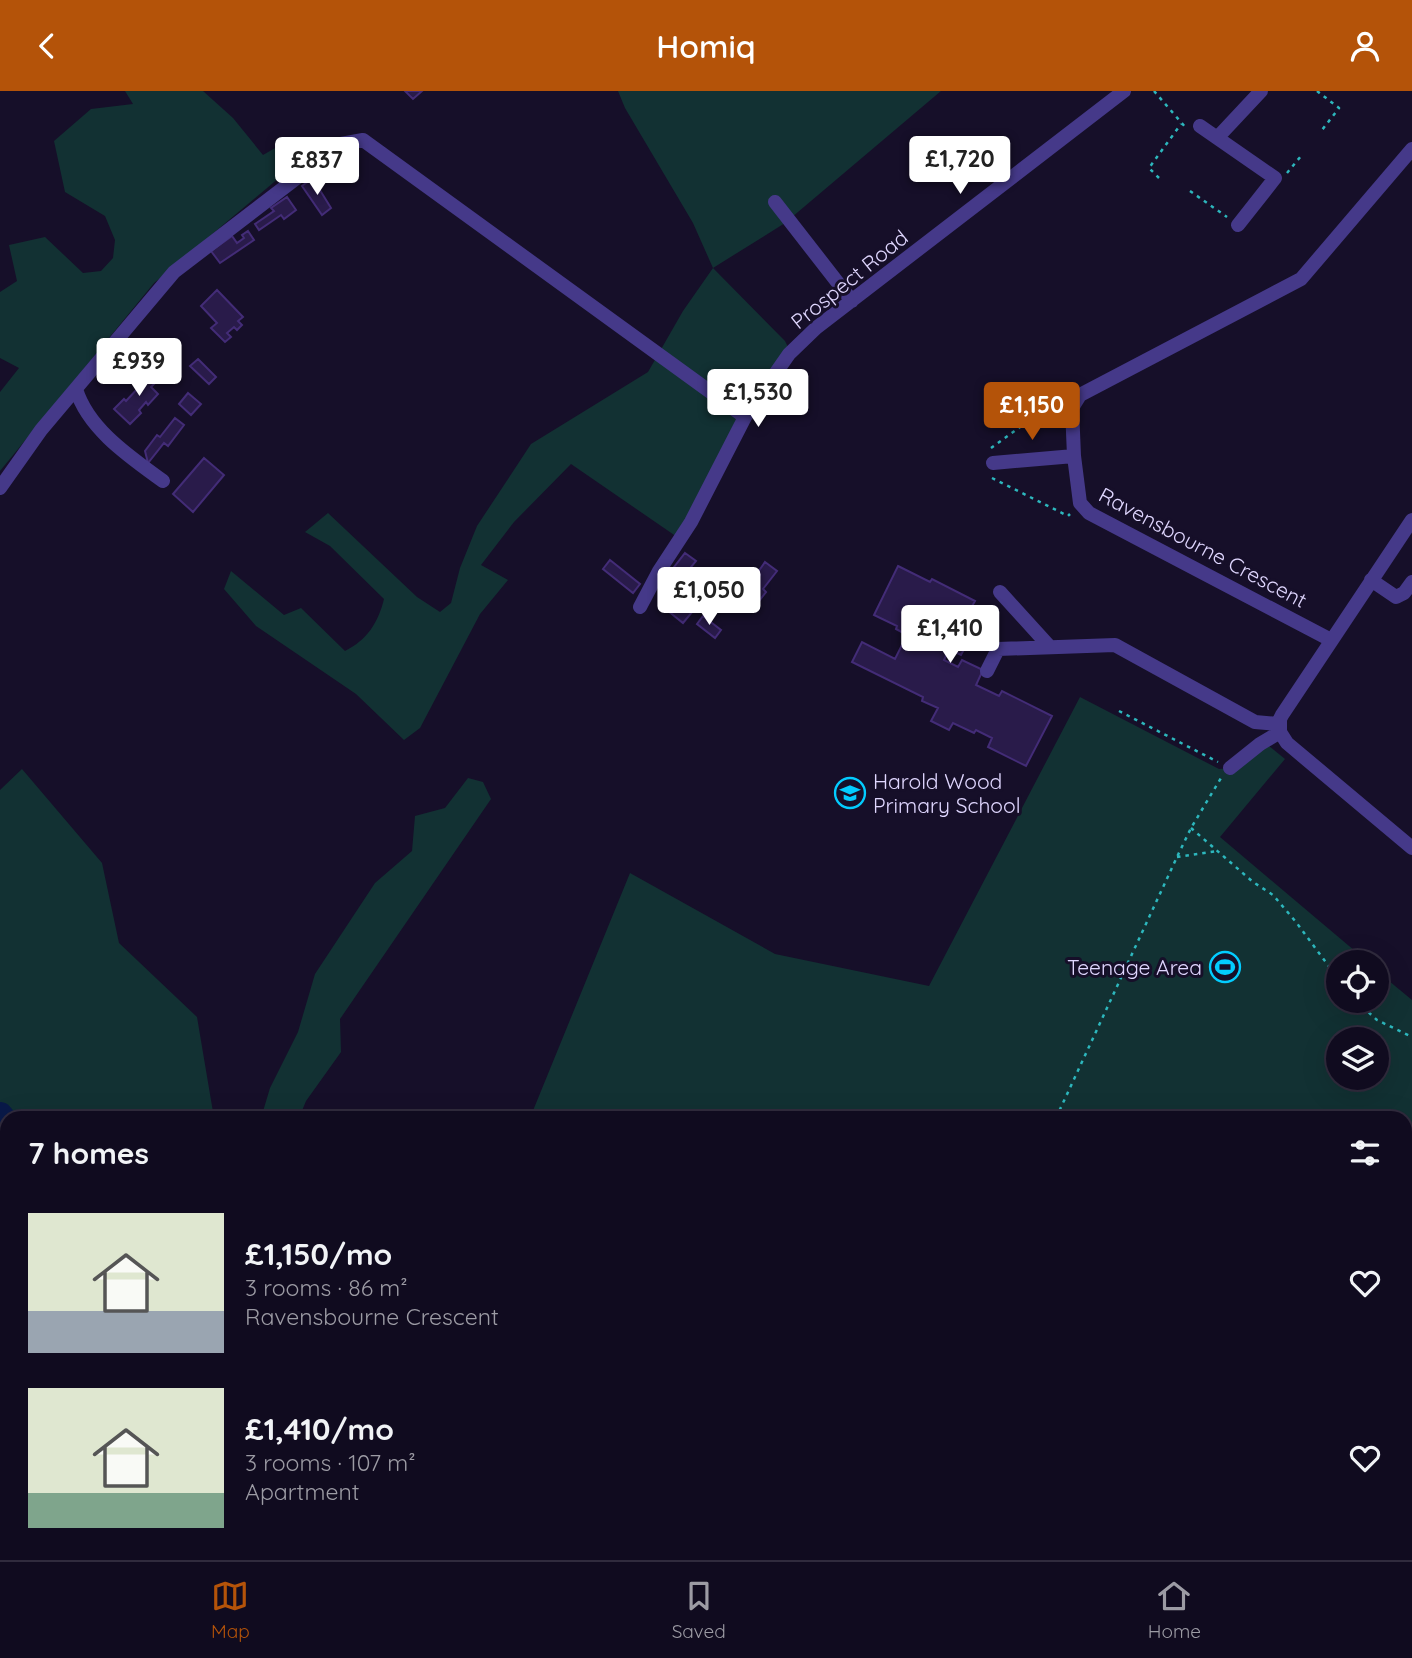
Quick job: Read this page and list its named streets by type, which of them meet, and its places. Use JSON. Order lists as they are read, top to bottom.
{
  "streets": {
    "street": ["Prospect Road", "Ravensbourne Crescent"]
  },
  "places": {
    "school or university": ["Harold Wood Primary School"],
    "sports": ["Teenage Area"]
  },
  "page": {
    "header": "Homiq",
    "price": [
      "£1,720",
      "£837",
      "£939",
      "£1,530",
      "£1,150",
      "£1,050",
      "£1,410"
    ],
    "heading": "7 homes",
    "list": [
      {
        "name": "£1,150/mo",
        "note": "3 rooms · 86 m² · Ravensbourne Crescent"
      },
      {
        "name": "£1,410/mo",
        "note": "3 rooms · 107 m² · Apartment"
      }
    ],
    "tabs": ["Map", "Saved", "Home"]
  }
}
